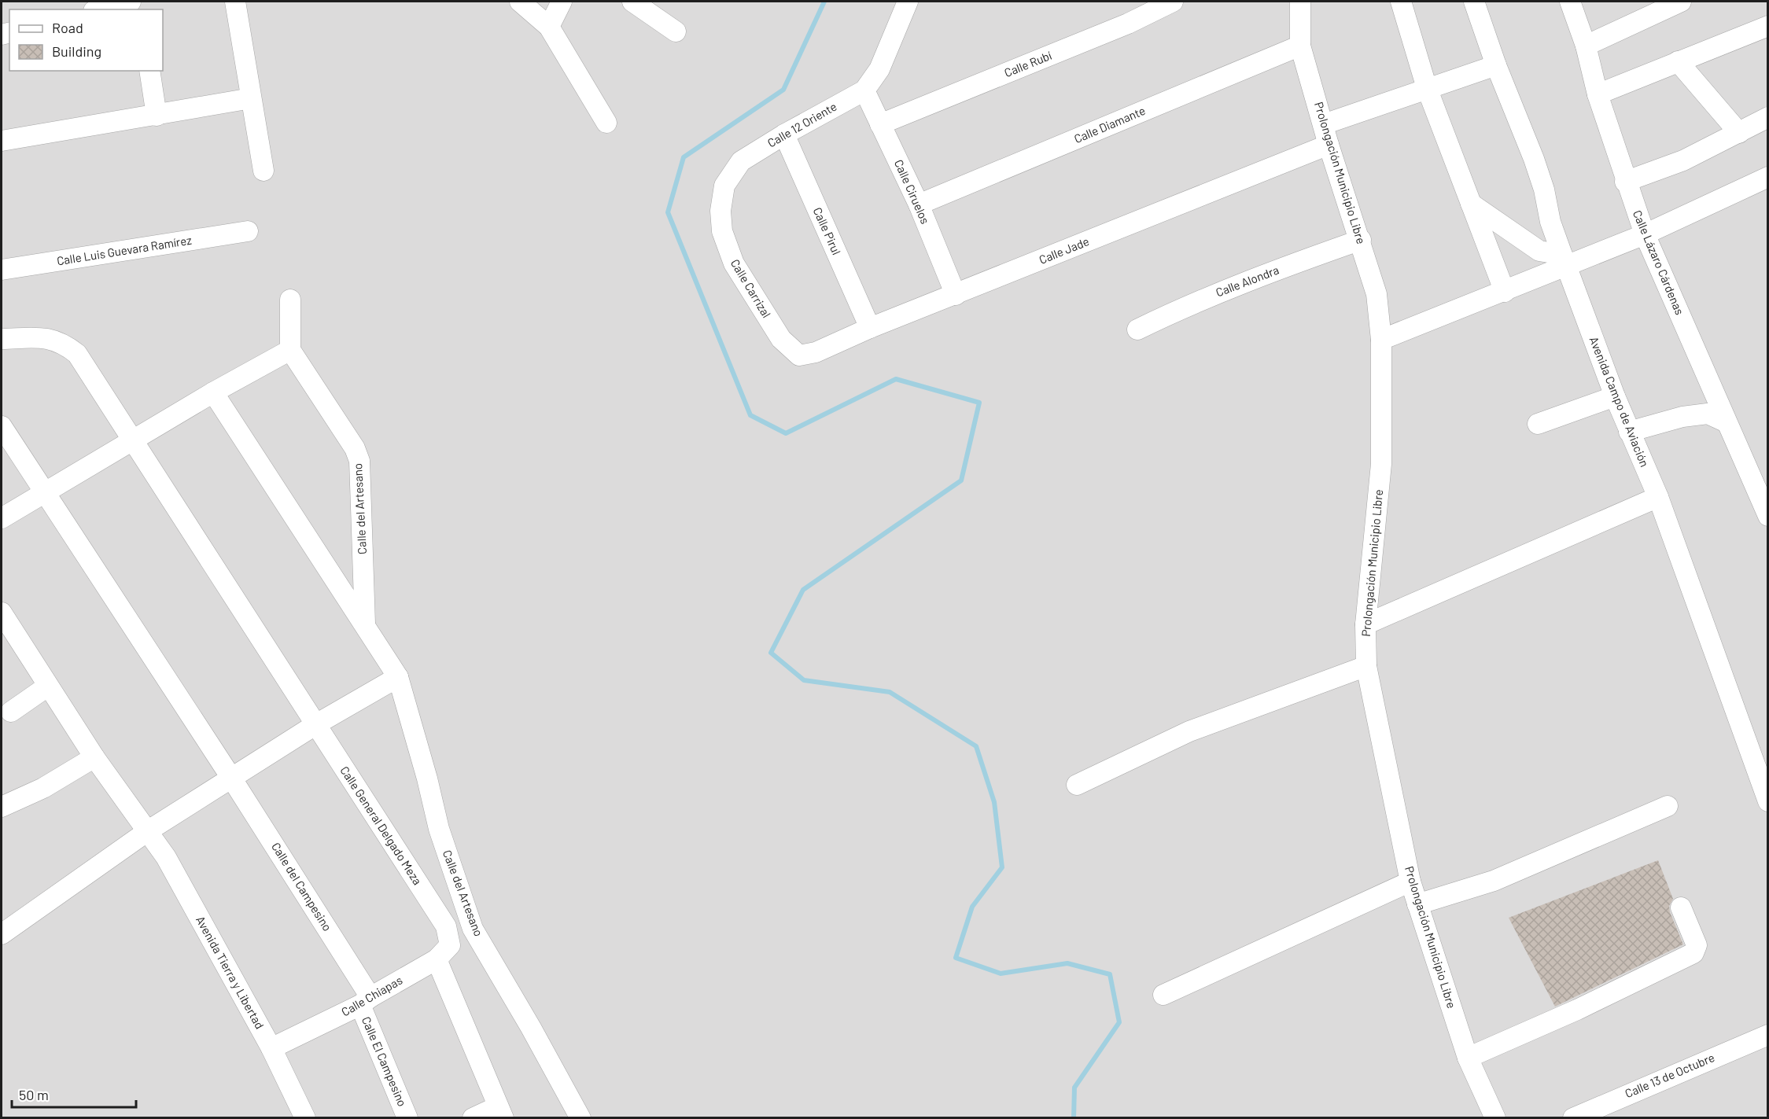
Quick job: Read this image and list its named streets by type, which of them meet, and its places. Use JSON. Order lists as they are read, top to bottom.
{
  "streets": {
    "street": [
      "Calle Rubí",
      "Calle 12 Oriente",
      "Calle Diamante",
      "Prolongación Municipio Libre",
      "Calle Ciruelos",
      "Calle Pirul",
      "Calle Luis Guevara Ramírez",
      "Calle Jade",
      "Calle Lázaro Cárdenas",
      "Calle Alondra",
      "Calle Carrizal",
      "Avenida Campo de Aviación",
      "Calle del Artesano",
      "Calle General Delgado Meza",
      "Calle del Campesino",
      "Avenida Tierra y Libertad",
      "Calle Chiapas",
      "Calle El Campesino",
      "Calle 13 de Octubre"
    ]
  },
  "crossings": [
    ["Calle Rubí", "Calle Ciruelos"],
    ["Calle 12 Oriente", "Calle Ciruelos"],
    ["Calle 12 Oriente", "Calle Pirul"],
    ["Calle 12 Oriente", "Calle Carrizal"],
    ["Calle Diamante", "Prolongación Municipio Libre"],
    ["Calle Diamante", "Calle Ciruelos"],
    ["Prolongación Municipio Libre", "Calle Jade"],
    ["Prolongación Municipio Libre", "Calle Alondra"],
    ["Calle Ciruelos", "Calle Jade"],
    ["Calle Pirul", "Calle Jade"],
    ["Calle Jade", "Calle Carrizal"],
    ["Calle General Delgado Meza", "Calle Chiapas"],
    ["Calle del Campesino", "Calle Chiapas"],
    ["Calle del Campesino", "Calle El Campesino"],
    ["Avenida Tierra y Libertad", "Calle Chiapas"],
    ["Calle Chiapas", "Calle El Campesino"]
  ],
  "legend": ["Road", "Building"],
  "scale_bar": "50 m"
}
